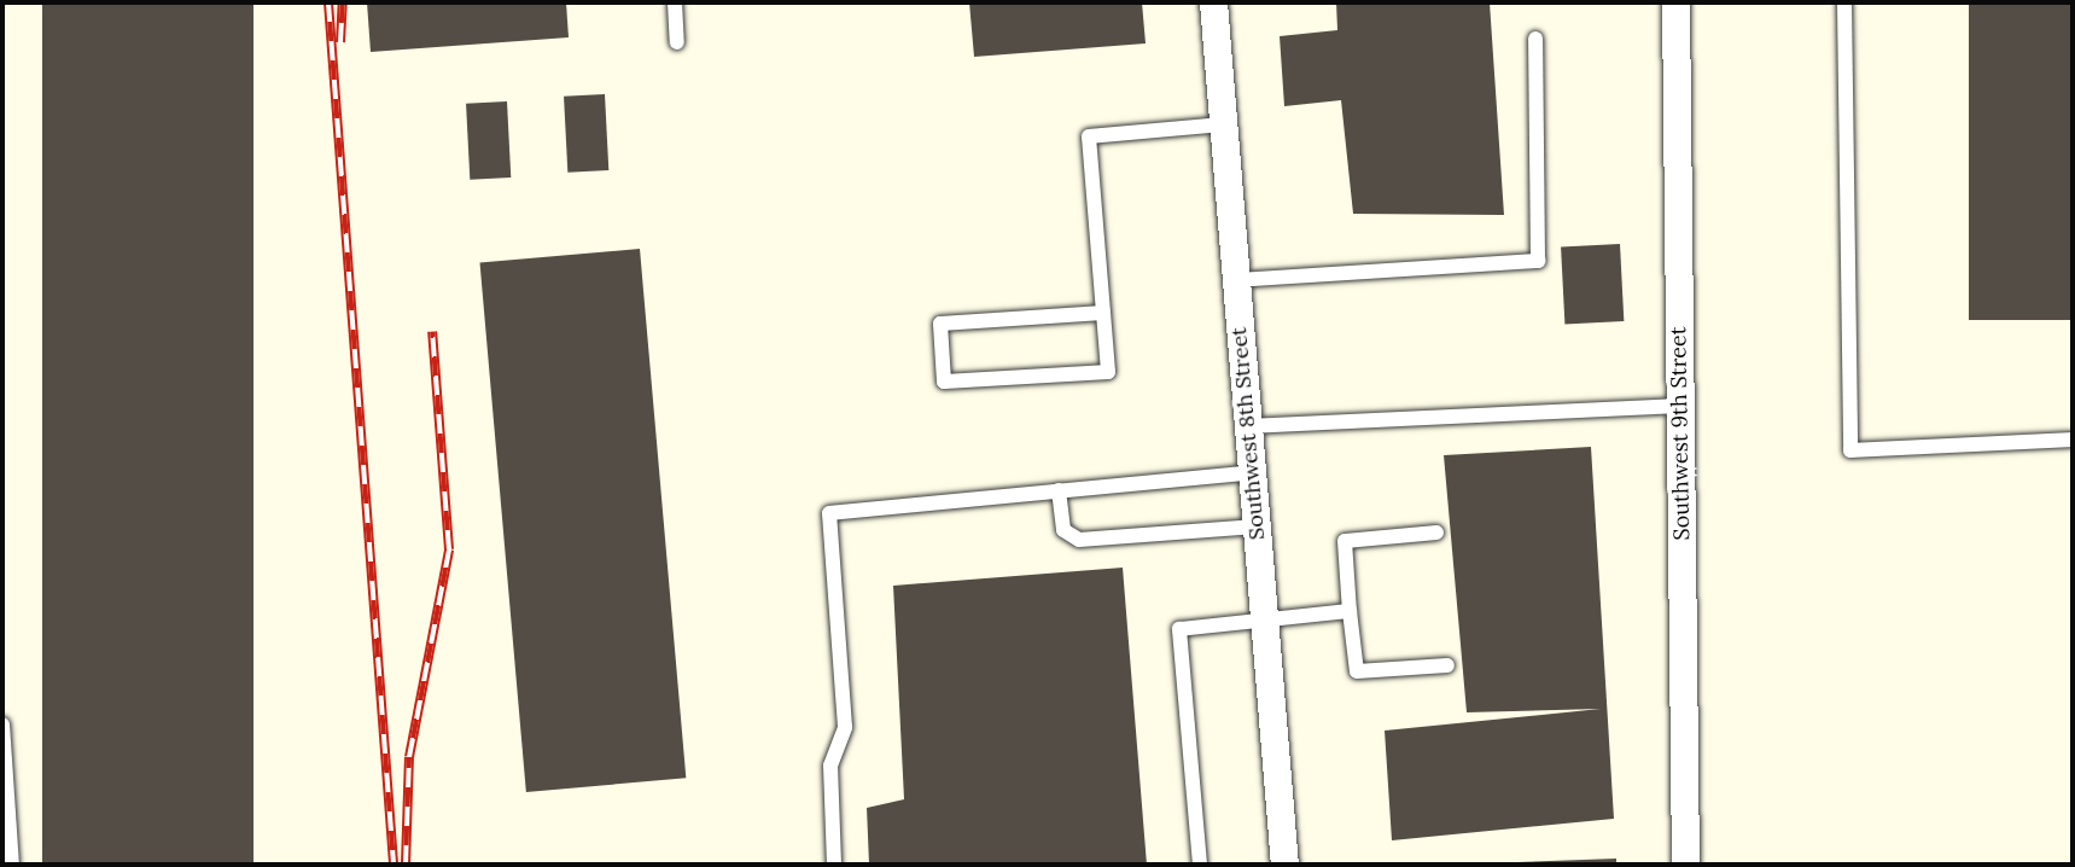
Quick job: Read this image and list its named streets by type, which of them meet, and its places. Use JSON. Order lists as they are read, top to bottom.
{
  "streets": {
    "street": ["Southwest 8th Street", "Southwest 9th Street"]
  }
}
